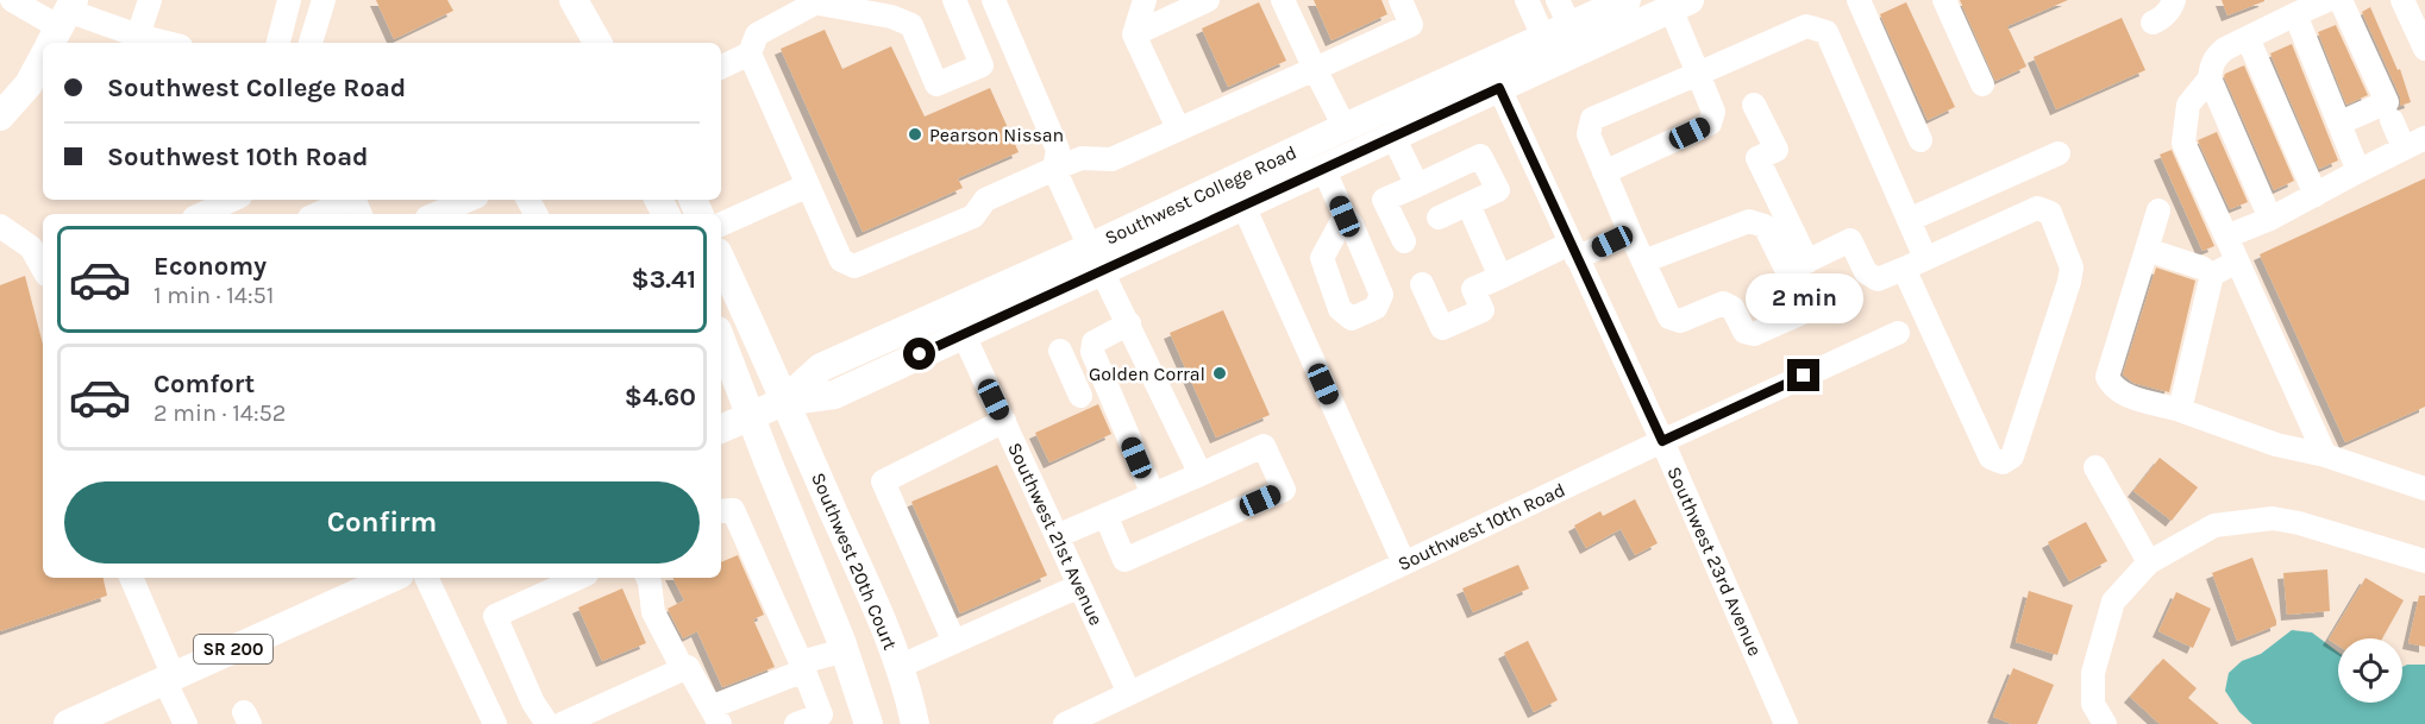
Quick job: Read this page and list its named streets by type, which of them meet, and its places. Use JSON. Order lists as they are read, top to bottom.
{
  "streets": {
    "main road": ["Southwest College Road", "Southwest 20th Court", "SR 200"],
    "street": ["Southwest 10th Road", "Southwest 21st Avenue", "Southwest 23rd Avenue"]
  },
  "crossings": [
    ["Southwest College Road", "Southwest 21st Avenue"],
    ["Southwest College Road", "Southwest 20th Court"],
    ["Southwest College Road", "Southwest 23rd Avenue"],
    ["Southwest 10th Road", "Southwest 21st Avenue"],
    ["Southwest 10th Road", "Southwest 23rd Avenue"]
  ],
  "places": ["Pearson Nissan", "Golden Corral"],
  "page": {
    "banner": ["Southwest College Road", "Southwest 10th Road"],
    "list": [
      {
        "name": "Economy",
        "note": "1 min · 14:51",
        "value": "$3.41"
      },
      {
        "name": "Comfort",
        "note": "2 min · 14:52",
        "value": "$4.60"
      }
    ],
    "bubble": "2 min",
    "buttons": "Confirm"
  }
}
